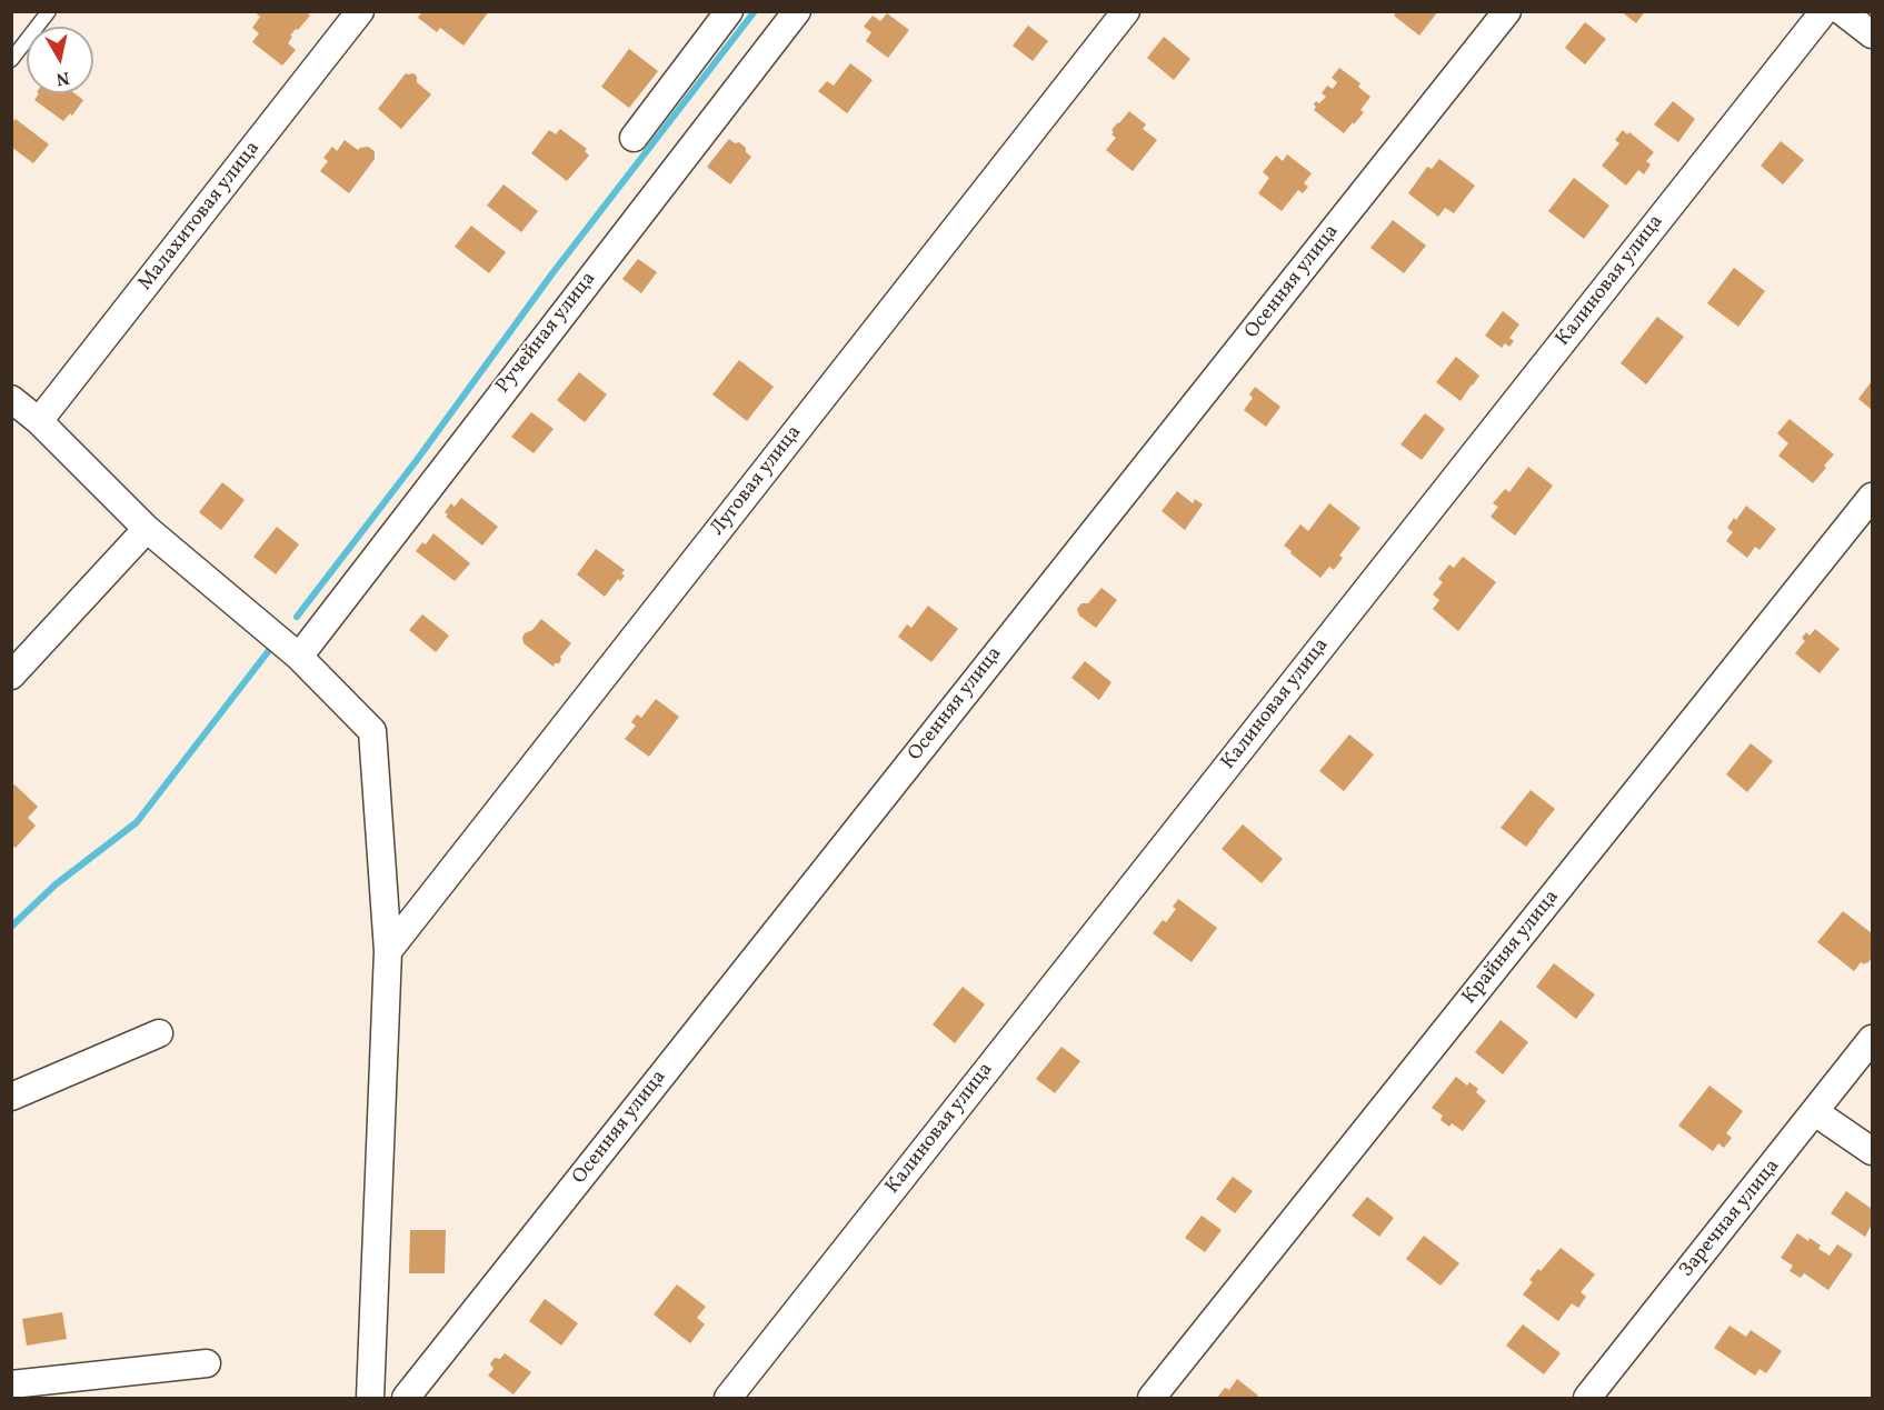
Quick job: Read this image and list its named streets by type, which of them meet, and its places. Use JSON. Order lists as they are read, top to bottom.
{
  "streets": {
    "street": [
      "Малахитовая улица",
      "Калиновая улица",
      "Осенняя улица",
      "Ручейная улица",
      "Луговая улица",
      "Крайняя улица",
      "Заречная улица"
    ]
  },
  "north": "bottom"
}
